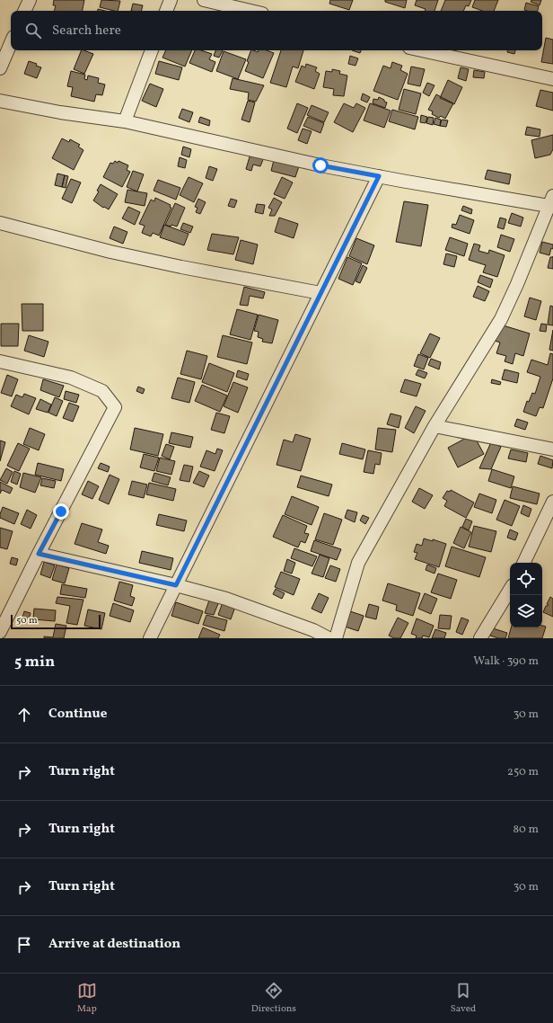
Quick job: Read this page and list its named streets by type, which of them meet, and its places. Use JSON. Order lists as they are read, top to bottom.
{
  "scale_bar": "50 m",
  "page": {
    "search": "Search here",
    "scale": "50 m",
    "heading": ["5 min", "Walk · 390 m"],
    "list": [
      ["Continue", "30 m"],
      ["Turn right", "250 m"],
      ["Turn right", "80 m"],
      ["Turn right", "30 m"],
      "Arrive at destination"
    ],
    "nav": ["Map", "Directions", "Saved"]
  }
}
